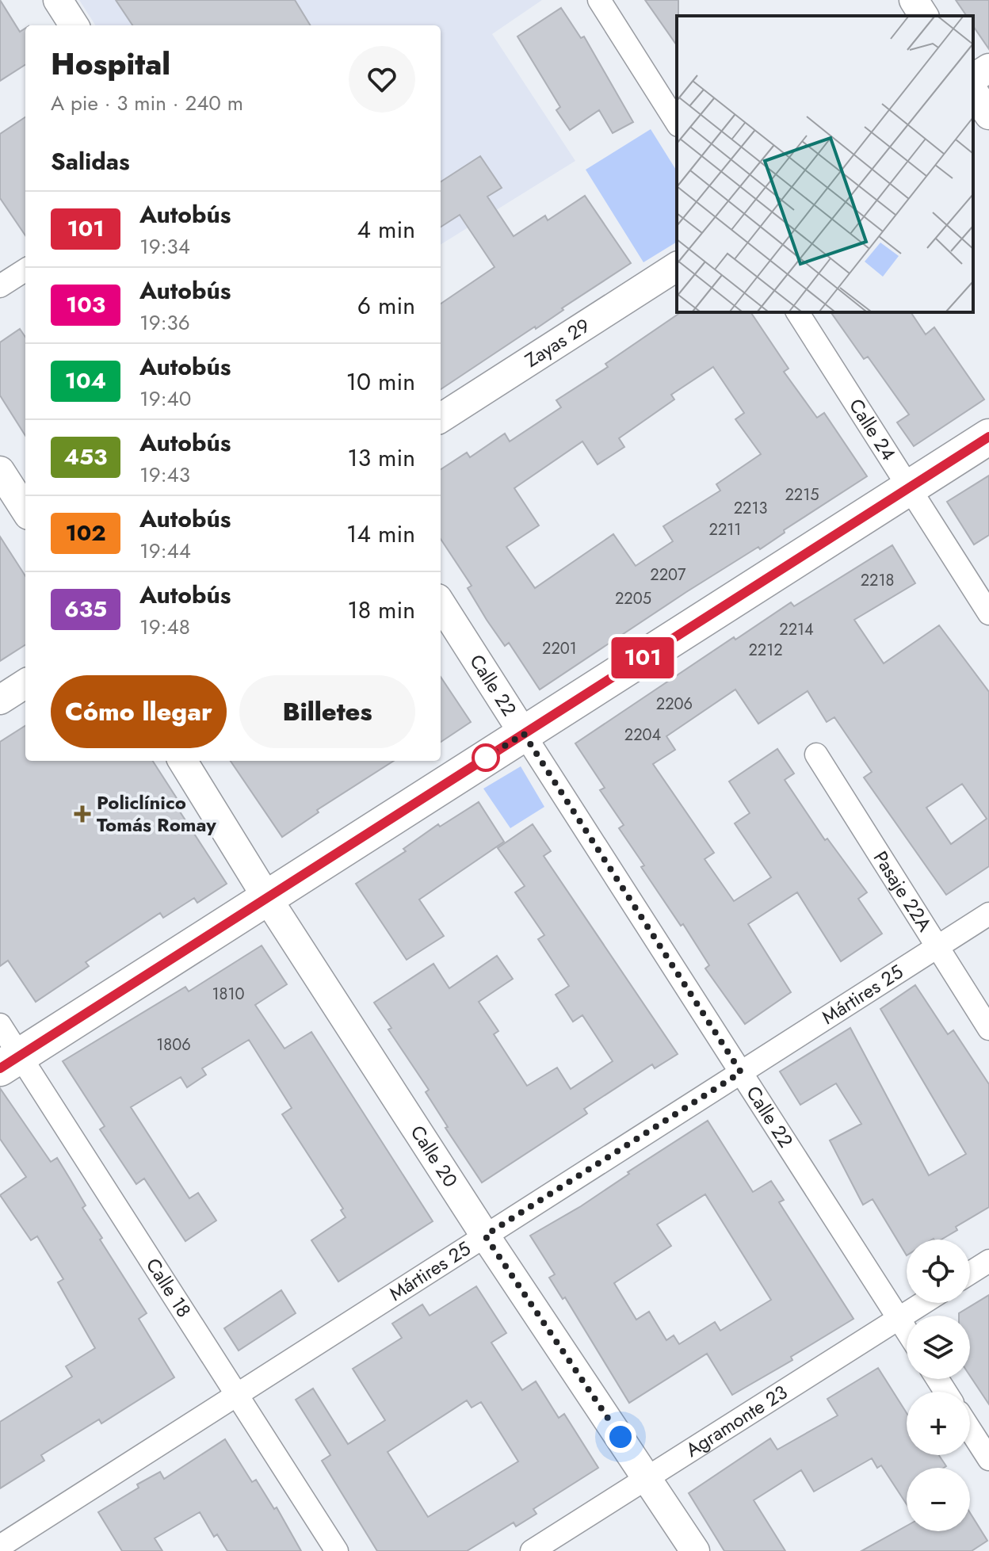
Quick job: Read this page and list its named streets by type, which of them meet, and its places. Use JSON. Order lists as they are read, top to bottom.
{
  "streets": {
    "street": [
      "Zayas 29",
      "Calle 24",
      "Calle 22",
      "Pasaje 22A",
      "Mártires 25",
      "Calle 20",
      "Calle 18",
      "Agramonte 23"
    ]
  },
  "crossings": [
    ["Calle 22", "Mártires 25"],
    ["Calle 22", "Agramonte 23"],
    ["Pasaje 22A", "Mártires 25"],
    ["Mártires 25", "Calle 20"],
    ["Mártires 25", "Calle 18"],
    ["Calle 20", "Agramonte 23"]
  ],
  "places": {
    "health": ["Policlínico Tomás Romay"]
  },
  "lines": ["bus line 101"],
  "house_numbers": [
    "2215",
    "2213",
    "2211",
    "2207",
    "2218",
    "2205",
    "2214",
    "2201",
    "2212",
    "2206",
    "2204",
    "1810",
    "1806"
  ],
  "page": {
    "on_map": "101",
    "heading": [
      ["Hospital", "A pie · 3 min · 240 m"],
      "Salidas"
    ],
    "list": [
      {
        "mark": "101",
        "name": "Autobús",
        "note": "19:34",
        "value": "4 min"
      },
      {
        "mark": "103",
        "name": "Autobús",
        "note": "19:36",
        "value": "6 min"
      },
      {
        "mark": "104",
        "name": "Autobús",
        "note": "19:40",
        "value": "10 min"
      },
      {
        "mark": "453",
        "name": "Autobús",
        "note": "19:43",
        "value": "13 min"
      },
      {
        "mark": "102",
        "name": "Autobús",
        "note": "19:44",
        "value": "14 min"
      },
      {
        "mark": "635",
        "name": "Autobús",
        "note": "19:48",
        "value": "18 min"
      }
    ],
    "buttons": ["Cómo llegar", "Billetes"],
    "map_buttons": ["+", "−"]
  }
}
